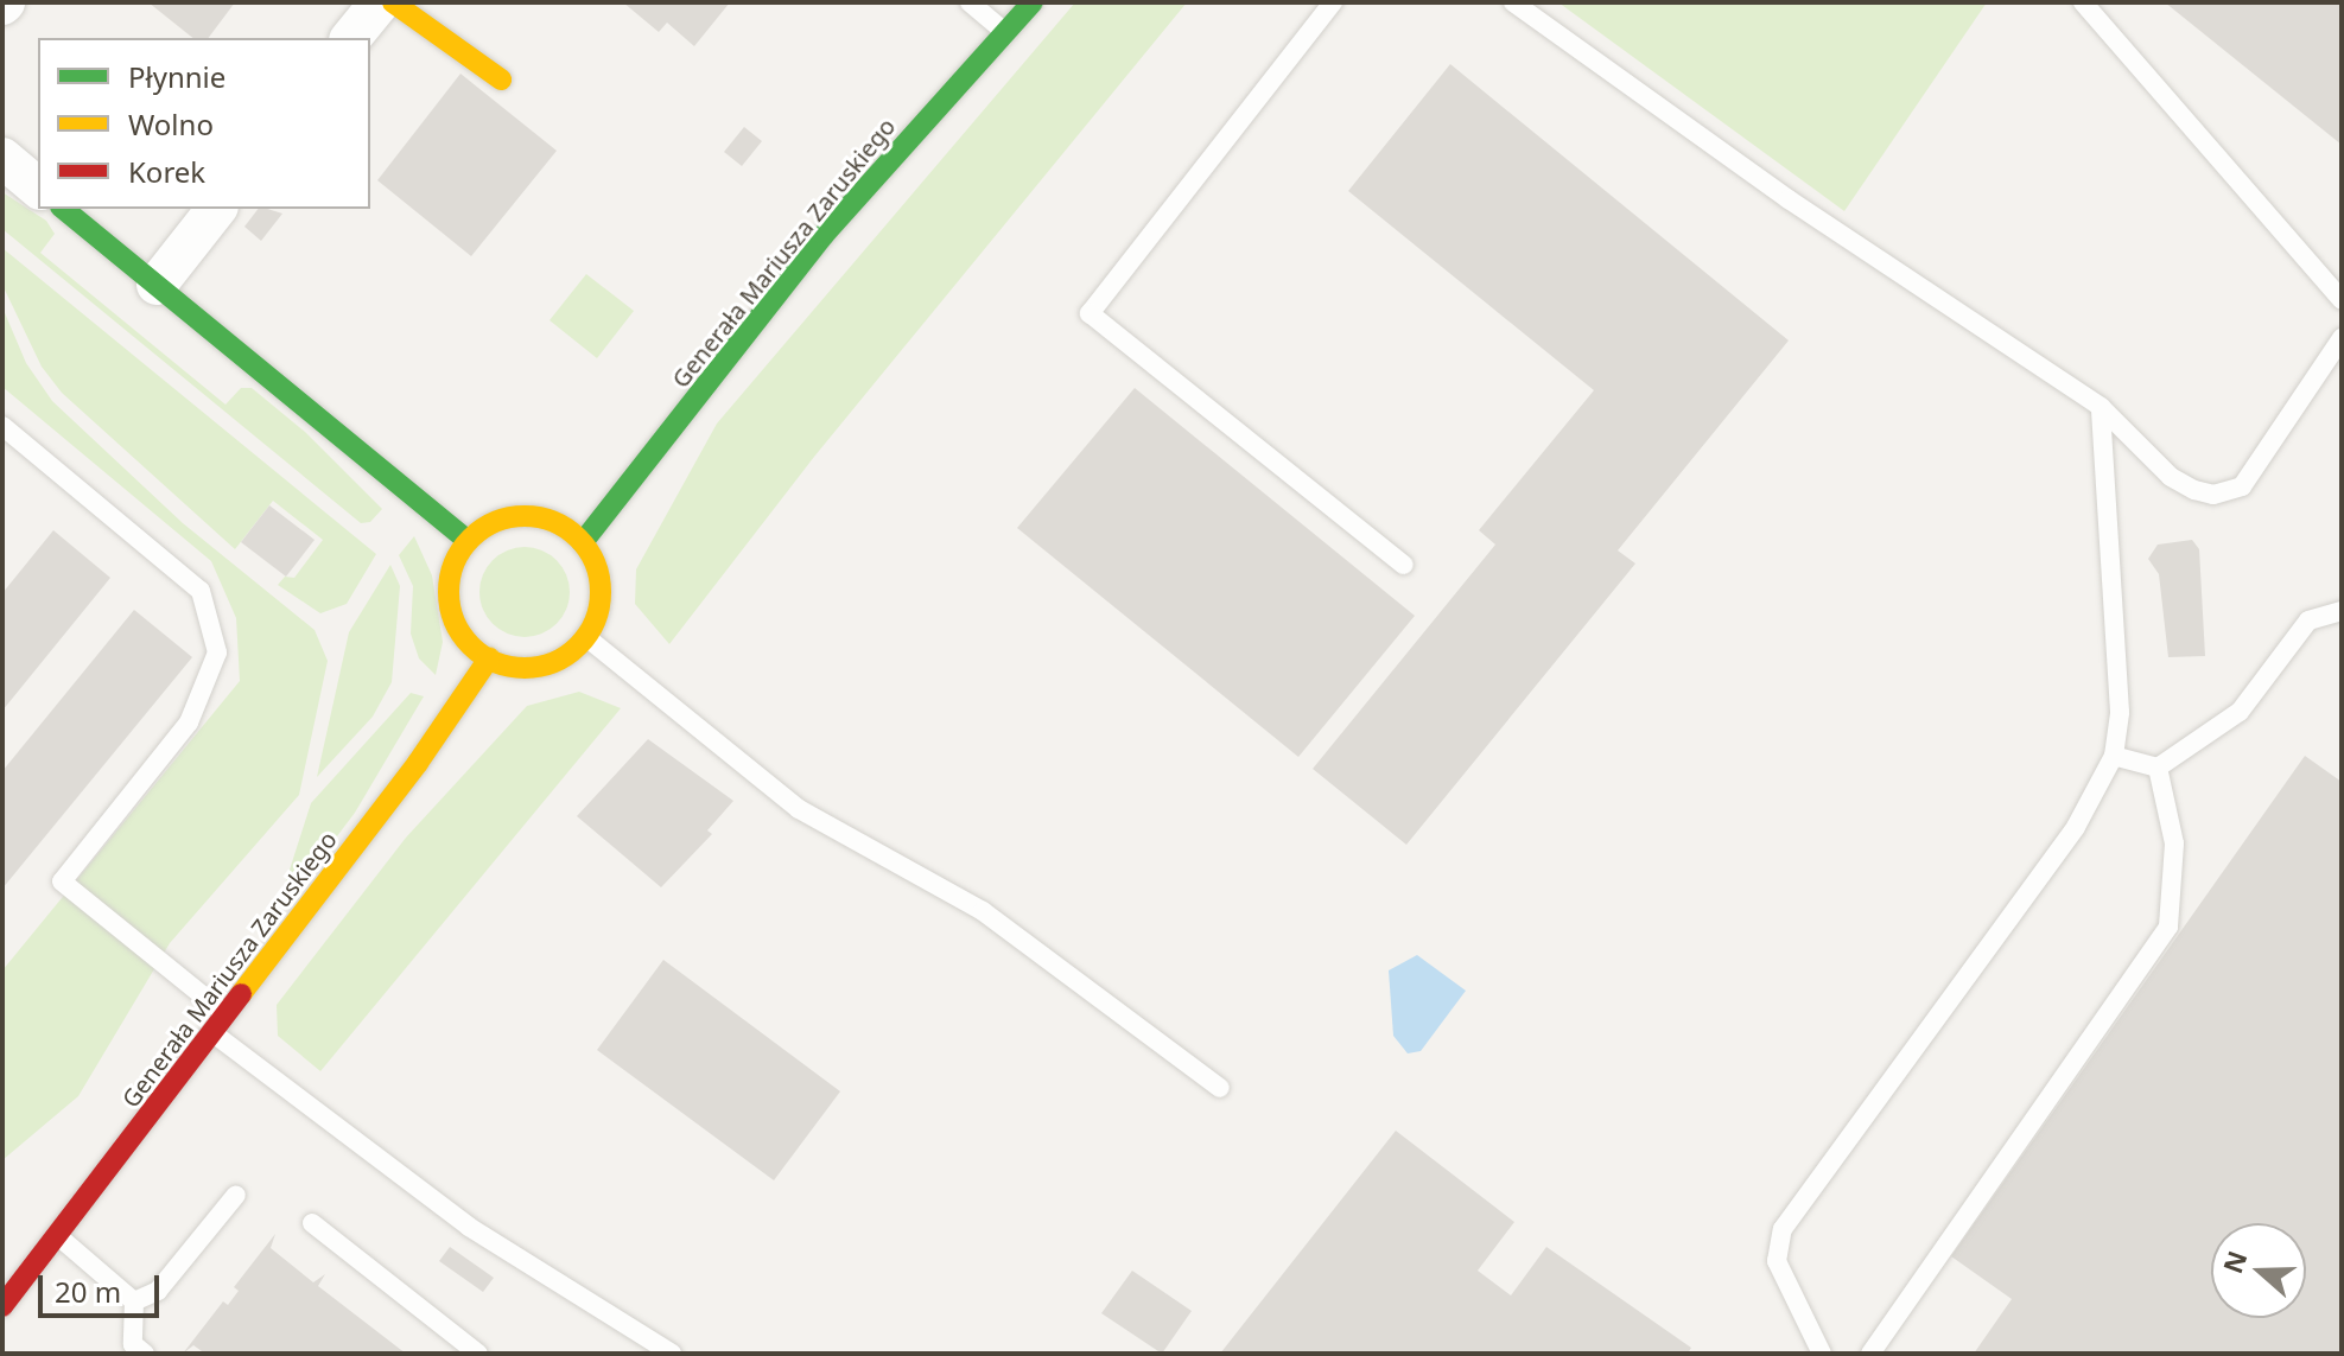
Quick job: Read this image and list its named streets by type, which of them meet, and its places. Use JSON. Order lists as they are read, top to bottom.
{
  "streets": {
    "street": ["Generała Mariusza Zaruskiego"]
  },
  "legend": ["Płynnie", "Wolno", "Korek"],
  "scale_bar": "20 m",
  "north": "left"
}
